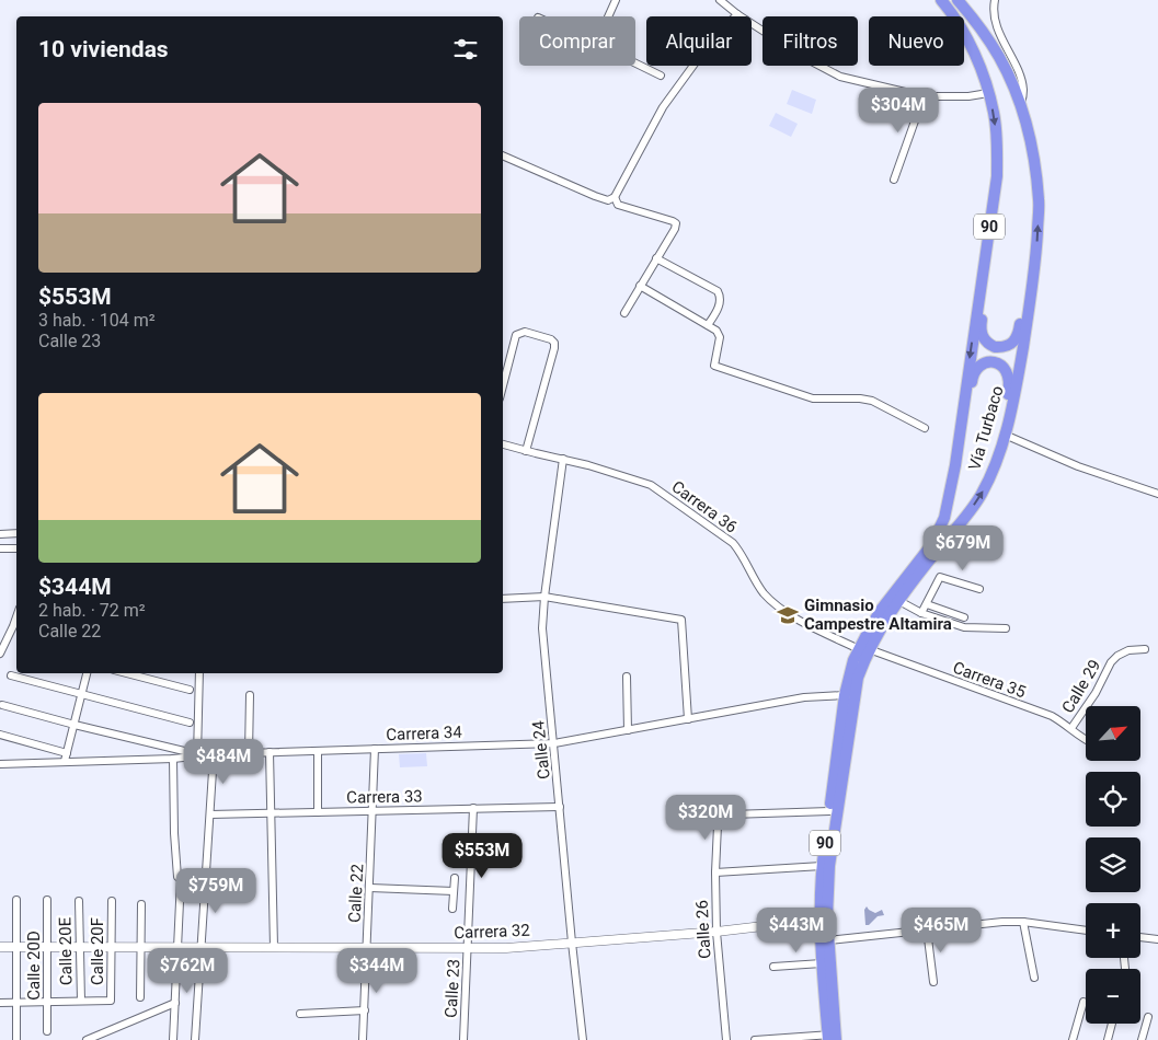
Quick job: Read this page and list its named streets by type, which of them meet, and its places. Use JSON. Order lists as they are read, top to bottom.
{
  "streets": {
    "highway": ["90", "Vía Turbaco"],
    "street": [
      "Carrera 36",
      "Carrera 35",
      "Calle 29",
      "Carrera 34",
      "Calle 24",
      "Carrera 33",
      "Calle 22",
      "Calle 26",
      "Carrera 32",
      "Calle 20E",
      "Calle 20F",
      "Calle 20D",
      "Calle 23"
    ]
  },
  "crossings": [
    ["Vía Turbaco", "Carrera 36"],
    ["Vía Turbaco", "Carrera 35"],
    ["Vía Turbaco", "Carrera 34"],
    ["Vía Turbaco", "Calle 26"],
    ["Vía Turbaco", "Carrera 32"],
    ["Carrera 36", "Carrera 35"],
    ["Carrera 36", "Calle 24"],
    ["Carrera 35", "Calle 29"],
    ["Carrera 34", "Calle 24"],
    ["Carrera 34", "Calle 22"],
    ["Calle 24", "Carrera 33"],
    ["Calle 24", "Carrera 32"],
    ["Carrera 33", "Calle 22"],
    ["Carrera 33", "Calle 23"],
    ["Calle 22", "Carrera 32"],
    ["Calle 26", "Carrera 32"],
    ["Carrera 32", "Calle 20E"],
    ["Carrera 32", "Calle 20F"],
    ["Carrera 32", "Calle 20D"],
    ["Carrera 32", "Calle 23"],
    ["Calle 20E", "Calle 20F"]
  ],
  "places": {
    "school or university": ["Gimnasio Campestre Altamira"]
  },
  "north": "top right",
  "page": {
    "chip": [
      "Comprar",
      "Alquilar",
      "Filtros",
      "Nuevo"
    ],
    "heading": "10 viviendas",
    "list": [
      {
        "name": "$553M",
        "note": "3 hab. · 104 m² · Calle 23"
      },
      {
        "name": "$344M",
        "note": "2 hab. · 72 m² · Calle 22"
      }
    ],
    "price": [
      "$304M",
      "$679M",
      "$484M",
      "$320M",
      "$553M",
      "$759M",
      "$443M",
      "$465M",
      "$762M",
      "$344M"
    ],
    "map_buttons": ["+", "−"]
  }
}
